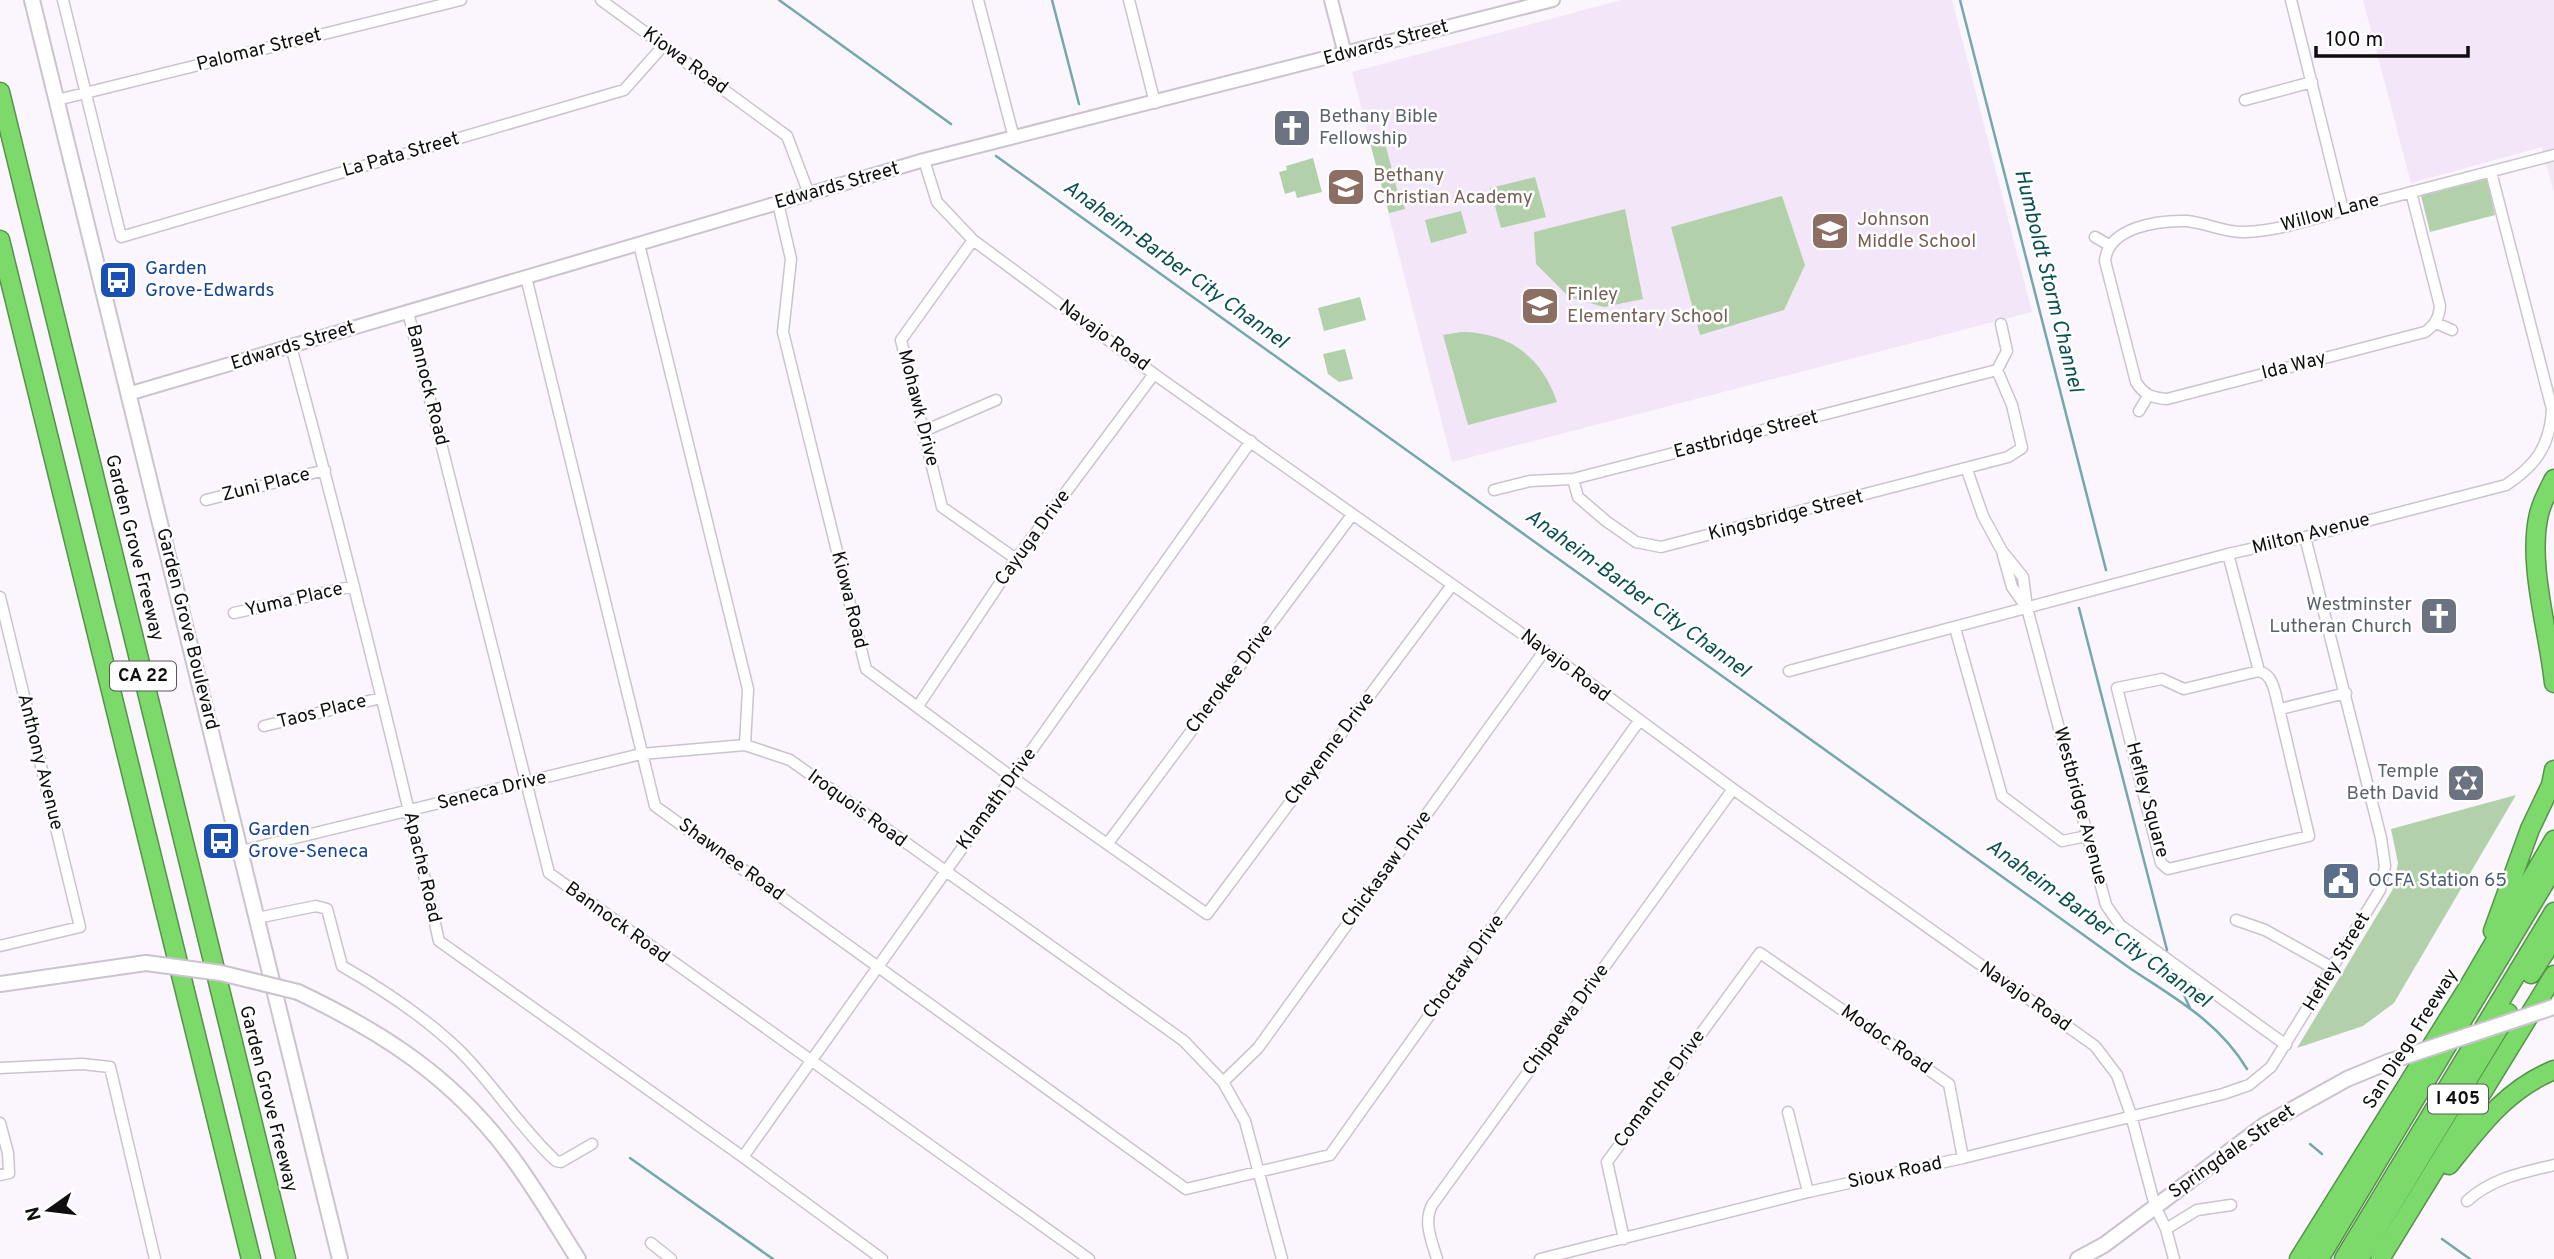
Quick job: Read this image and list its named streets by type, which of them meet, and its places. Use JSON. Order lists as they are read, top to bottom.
{
  "streets": {
    "highway": [
      "Garden Grove Freeway",
      "CA 22",
      "San Diego Freeway",
      "I 405"
    ],
    "main road": ["Garden Grove Boulevard", "Springdale Street"],
    "street": [
      "Edwards Street",
      "Palomar Street",
      "Kiowa Road",
      "La Pata Street",
      "Willow Lane",
      "Navajo Road",
      "Ida Way",
      "Bannock Road",
      "Mohawk Drive",
      "Eastbridge Street",
      "Zuni Place",
      "Kingsbridge Street",
      "Milton Avenue",
      "Cayuga Drive",
      "Yuma Place",
      "Cherokee Drive",
      "Taos Place",
      "Cheyenne Drive",
      "Anthony Avenue",
      "Seneca Drive",
      "Klamath Drive",
      "Hefley Square",
      "Westbridge Avenue",
      "Iroquois Road",
      "Shawnee Road",
      "Apache Road",
      "Chickasaw Drive",
      "Hefley Street",
      "Choctaw Drive",
      "Chippewa Drive",
      "Modoc Road",
      "Comanche Drive",
      "Sioux Road"
    ]
  },
  "crossings": [
    ["Edwards Street", "Kiowa Road"],
    ["Edwards Street", "Navajo Road"],
    ["Edwards Street", "Bannock Road"],
    ["Edwards Street", "Garden Grove Boulevard"],
    ["Edwards Street", "Shawnee Road"],
    ["Edwards Street", "Apache Road"],
    ["Palomar Street", "La Pata Street"],
    ["Palomar Street", "Garden Grove Boulevard"],
    ["Kiowa Road", "La Pata Street"],
    ["Kiowa Road", "Cayuga Drive"],
    ["Kiowa Road", "Cherokee Drive"],
    ["Kiowa Road", "Cheyenne Drive"],
    ["Kiowa Road", "Klamath Drive"],
    ["Willow Lane", "Milton Avenue"],
    ["Navajo Road", "Mohawk Drive"],
    ["Navajo Road", "Cayuga Drive"],
    ["Navajo Road", "Cherokee Drive"],
    ["Navajo Road", "Cheyenne Drive"],
    ["Navajo Road", "Klamath Drive"],
    ["Navajo Road", "Chickasaw Drive"],
    ["Navajo Road", "Choctaw Drive"],
    ["Navajo Road", "Chippewa Drive"],
    ["Navajo Road", "Springdale Street"],
    ["Navajo Road", "Sioux Road"],
    ["Bannock Road", "Seneca Drive"],
    ["Bannock Road", "Klamath Drive"],
    ["Mohawk Drive", "Cayuga Drive"],
    ["Eastbridge Street", "Kingsbridge Street"],
    ["Zuni Place", "Apache Road"],
    ["Kingsbridge Street", "Westbridge Avenue"],
    ["Milton Avenue", "Hefley Square"],
    ["Milton Avenue", "Westbridge Avenue"],
    ["Milton Avenue", "Hefley Street"],
    ["Yuma Place", "Apache Road"],
    ["Garden Grove Boulevard", "Seneca Drive"],
    ["Taos Place", "Apache Road"],
    ["Seneca Drive", "Iroquois Road"],
    ["Seneca Drive", "Shawnee Road"],
    ["Seneca Drive", "Apache Road"],
    ["Klamath Drive", "Iroquois Road"],
    ["Klamath Drive", "Shawnee Road"],
    ["Klamath Drive", "Apache Road"],
    ["Westbridge Avenue", "Hefley Street"],
    ["Iroquois Road", "Shawnee Road"],
    ["Iroquois Road", "Chickasaw Drive"],
    ["Iroquois Road", "Choctaw Drive"],
    ["Shawnee Road", "Choctaw Drive"],
    ["Hefley Street", "Sioux Road"],
    ["Modoc Road", "Comanche Drive"],
    ["Modoc Road", "Sioux Road"],
    ["Comanche Drive", "Sioux Road"]
  ],
  "water": ["Anaheim-Barber City Channel", "Humboldt Storm Channel"],
  "places": {
    "church": ["Bethany Bible Fellowship", "Westminster Lutheran Church"],
    "school or university": ["Bethany Christian Academy", "Johnson Middle School", "Finley Elementary School"],
    "bus stop": ["Garden Grove-Edwards", "Garden Grove-Seneca"],
    "synagogue": ["Temple Beth David"],
    "public building": ["OCFA Station 65"]
  },
  "scale_bar": "100 m",
  "north": "left"
}
